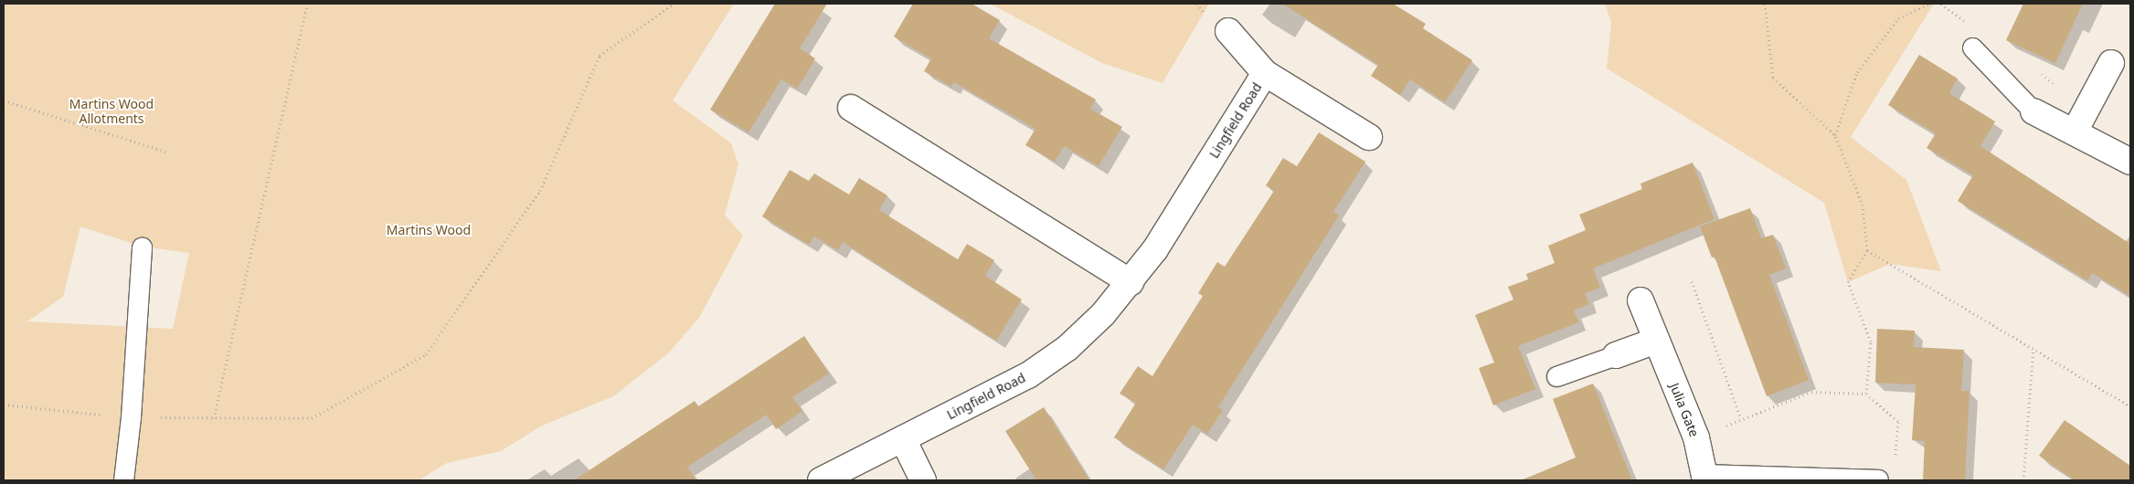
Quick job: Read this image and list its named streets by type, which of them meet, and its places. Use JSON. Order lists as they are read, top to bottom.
{
  "streets": {
    "street": ["Lingfield Road", "Julia Gate"]
  },
  "parks": ["Martins Wood Allotments", "Martins Wood"]
}
